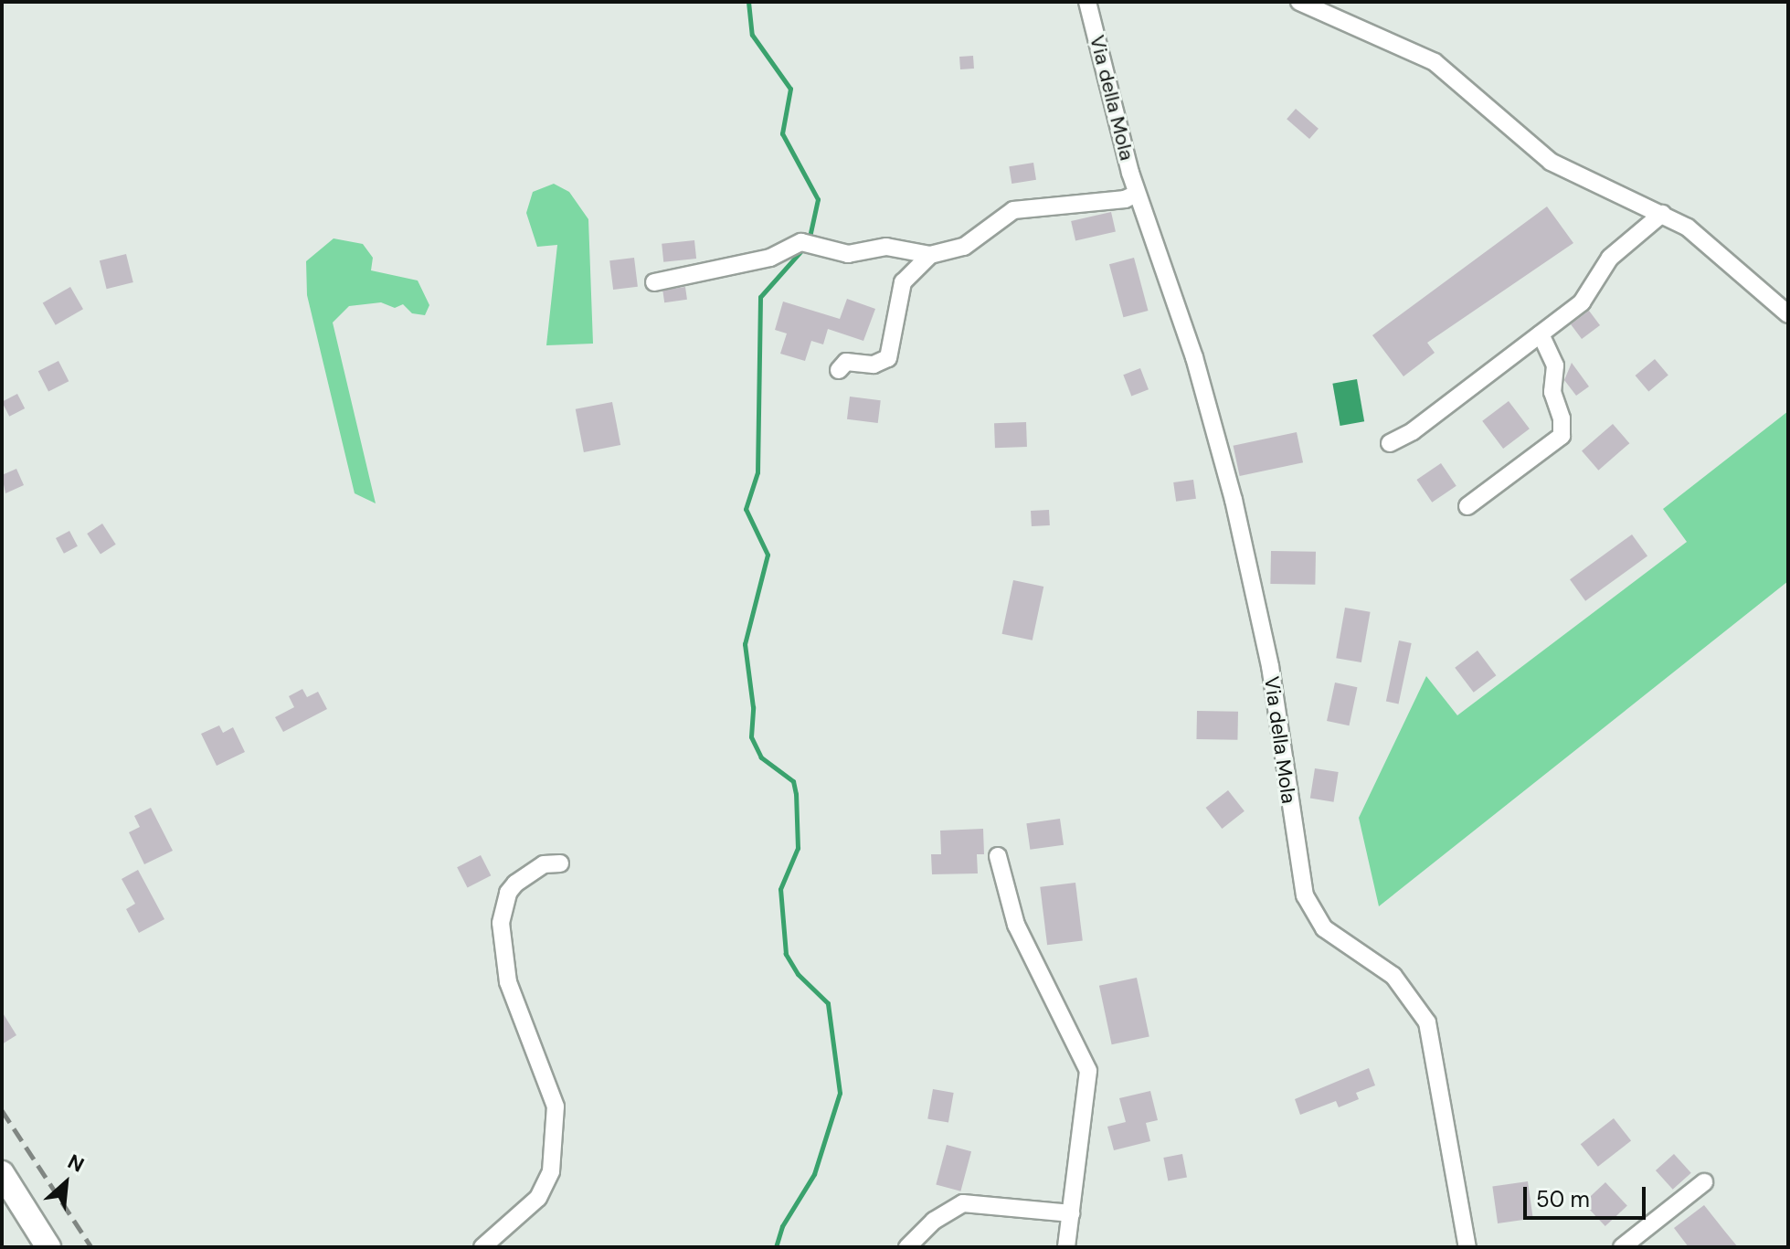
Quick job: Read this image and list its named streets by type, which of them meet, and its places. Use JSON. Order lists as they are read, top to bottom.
{
  "streets": {
    "street": ["Via della Mola"]
  },
  "scale_bar": "50 m",
  "north": "top right"
}
